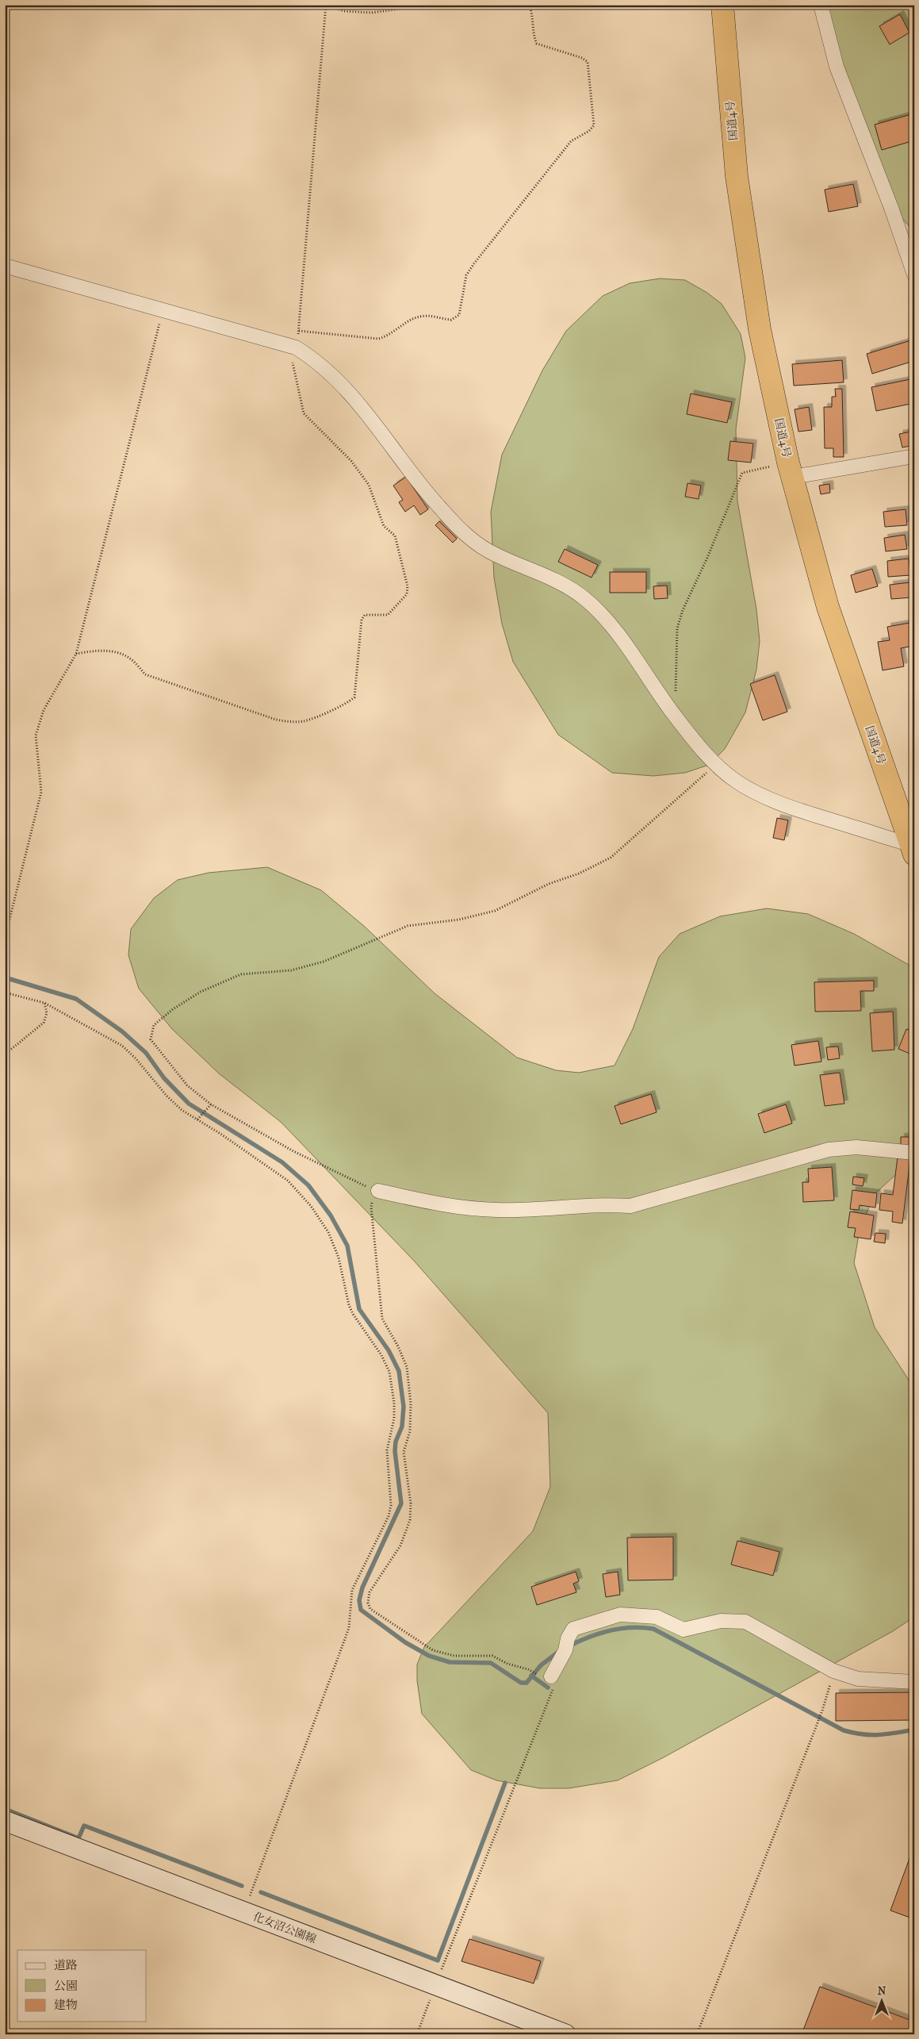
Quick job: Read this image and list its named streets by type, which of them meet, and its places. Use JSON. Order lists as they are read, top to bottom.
{
  "streets": {
    "highway": ["国道4号"],
    "main road": ["化女沼公園線"]
  },
  "legend": ["道路", "公園", "建物"],
  "north": "top"
}
